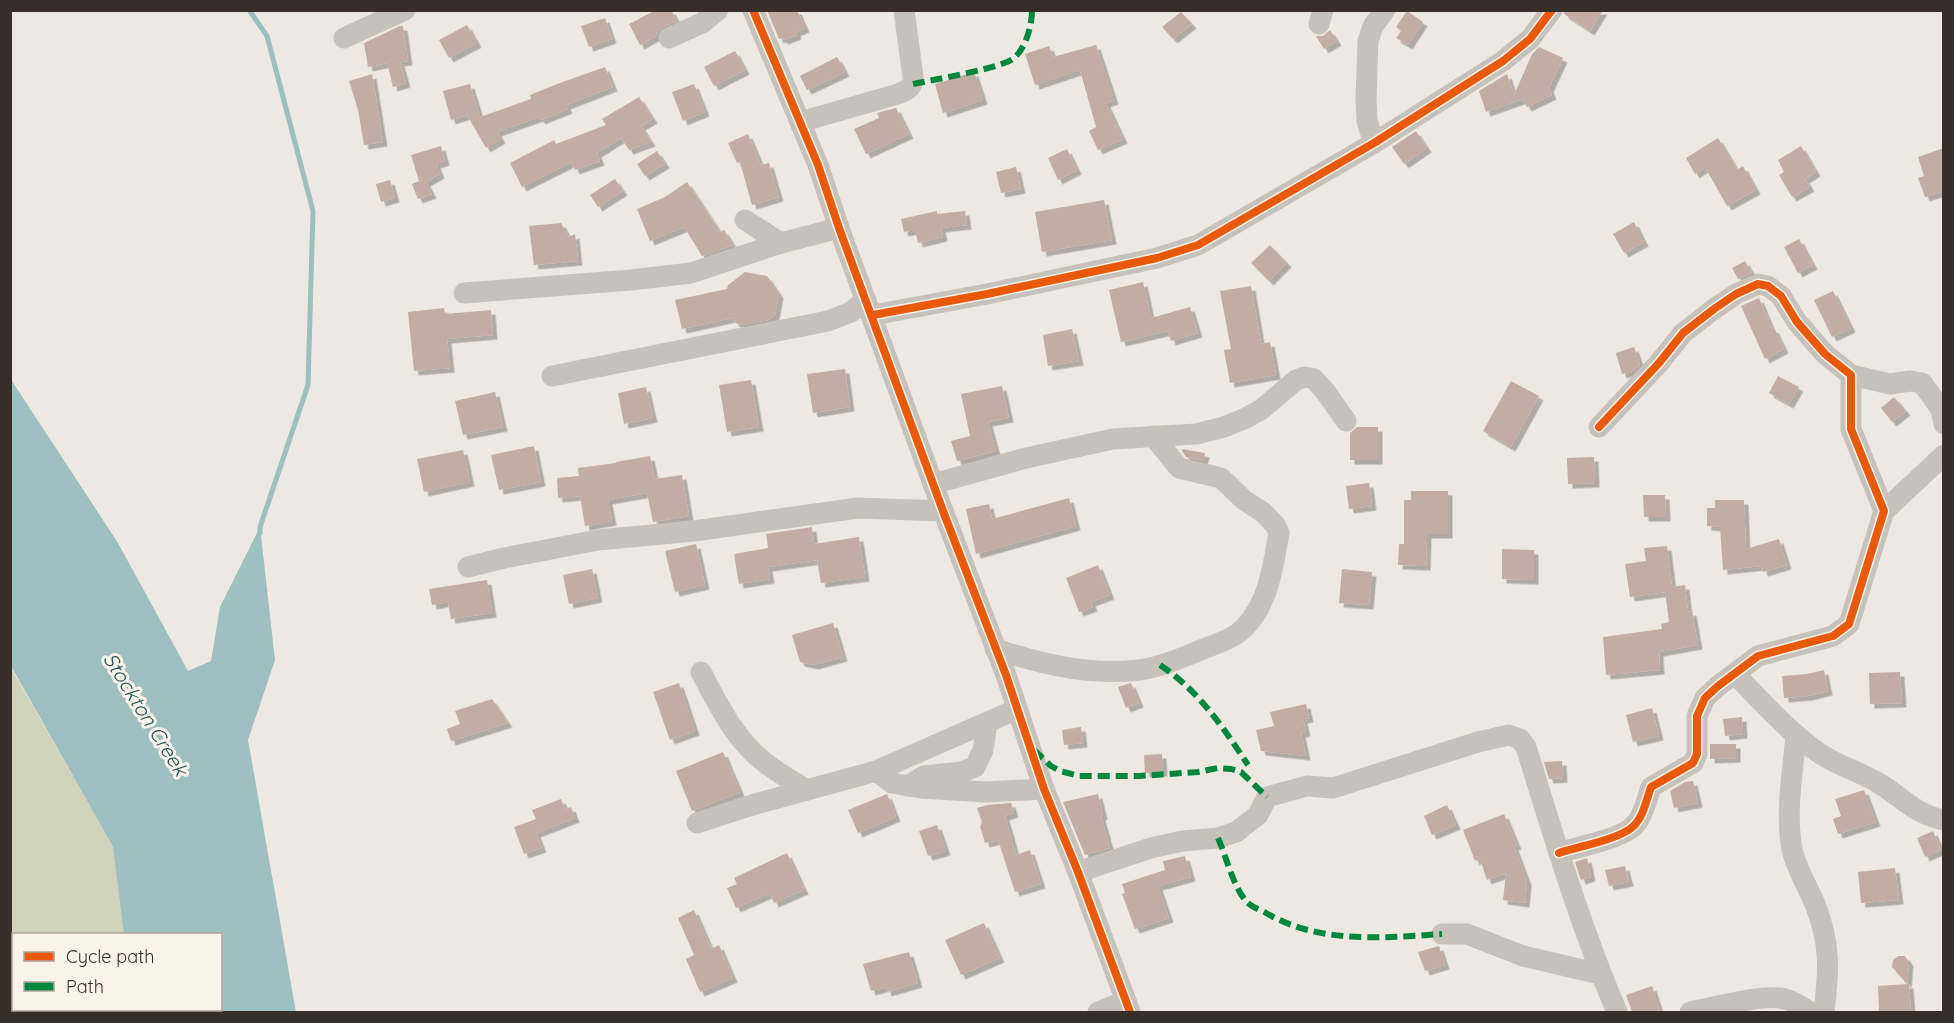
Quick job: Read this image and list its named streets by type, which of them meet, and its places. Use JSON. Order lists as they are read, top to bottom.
{
  "water": ["Stockton Creek"],
  "legend": ["Cycle path", "Path"]
}
